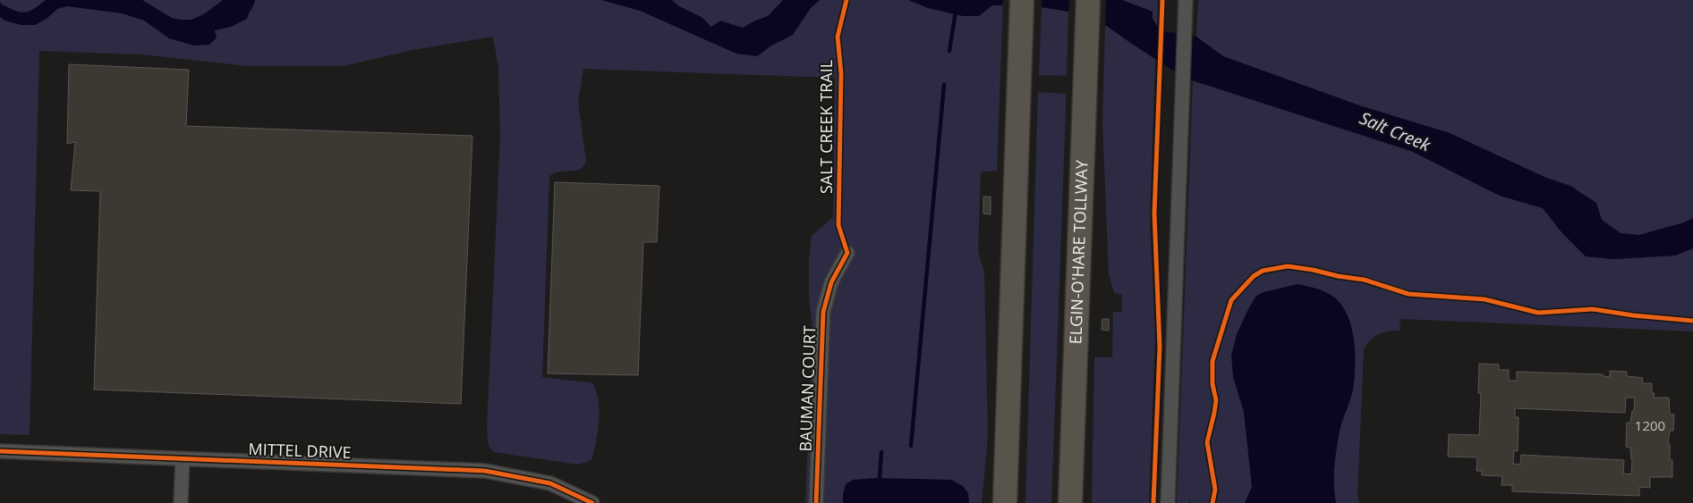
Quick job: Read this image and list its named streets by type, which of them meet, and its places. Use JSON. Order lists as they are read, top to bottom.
{
  "streets": {
    "highway": ["ELGIN-O'HARE TOLLWAY"],
    "street": ["BAUMAN COURT", "MITTEL DRIVE"],
    "cycle path": ["SALT CREEK TRAIL"]
  },
  "water": ["Salt Creek"],
  "house_numbers": ["1200"]
}
